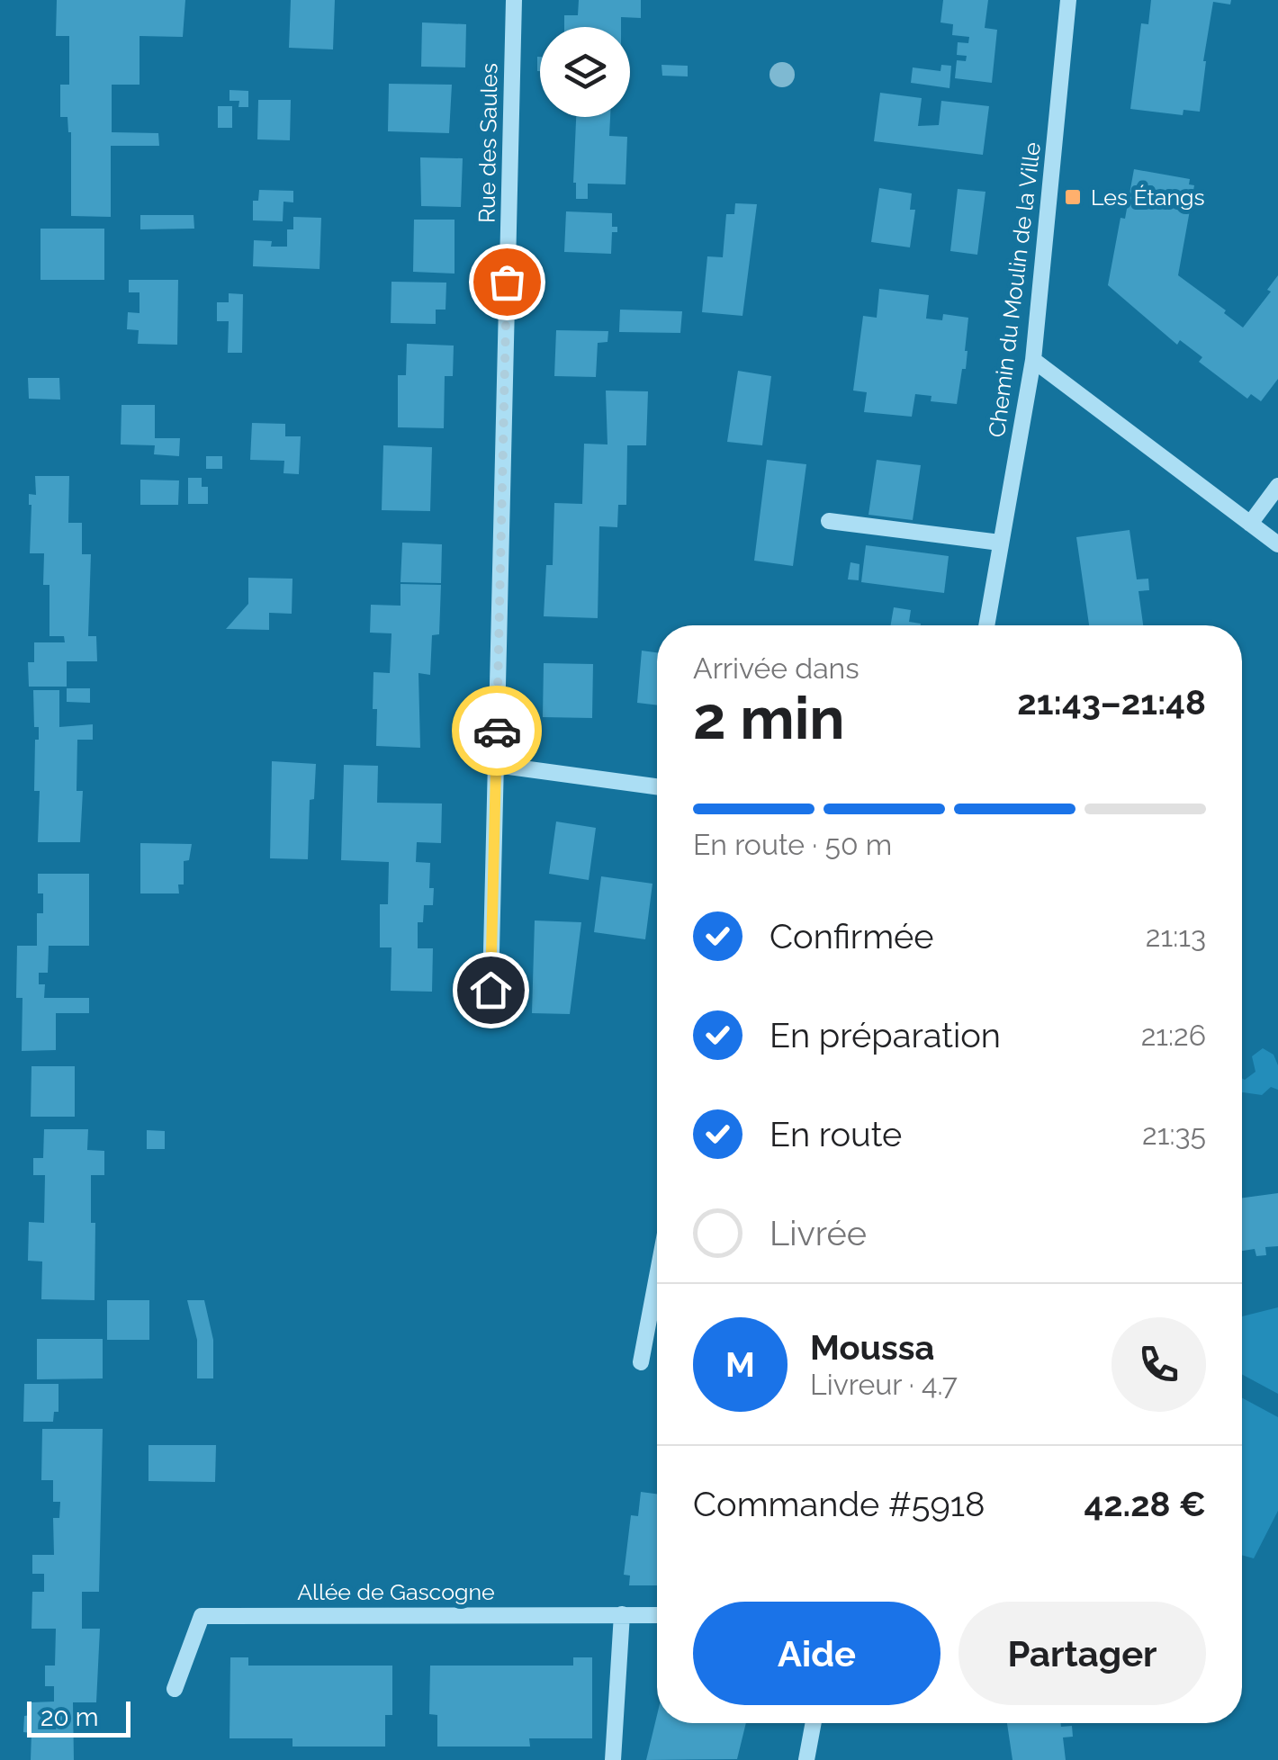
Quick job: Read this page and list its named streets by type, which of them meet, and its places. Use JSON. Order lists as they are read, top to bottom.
{
  "streets": {
    "street": ["Rue des Saules", "Chemin du Moulin de la Ville", "Allée de Gascogne"]
  },
  "places": {
    "transit": ["Les Étangs"]
  },
  "scale_bar": "20 m",
  "page": {
    "heading": ["2 min", "Arrivée dans", "21:43–21:48"],
    "panel": [
      "Moussa",
      "Livreur · 4.7",
      "Commande #5918",
      "42.28 €"
    ],
    "bar": "En route · 50 m",
    "list": [
      ["Confirmée", "21:13"],
      ["En préparation", "21:26"],
      ["En route", "21:35"],
      "Livrée"
    ],
    "round": "M",
    "buttons": ["Aide", "Partager"],
    "scale": "20 m"
  }
}
